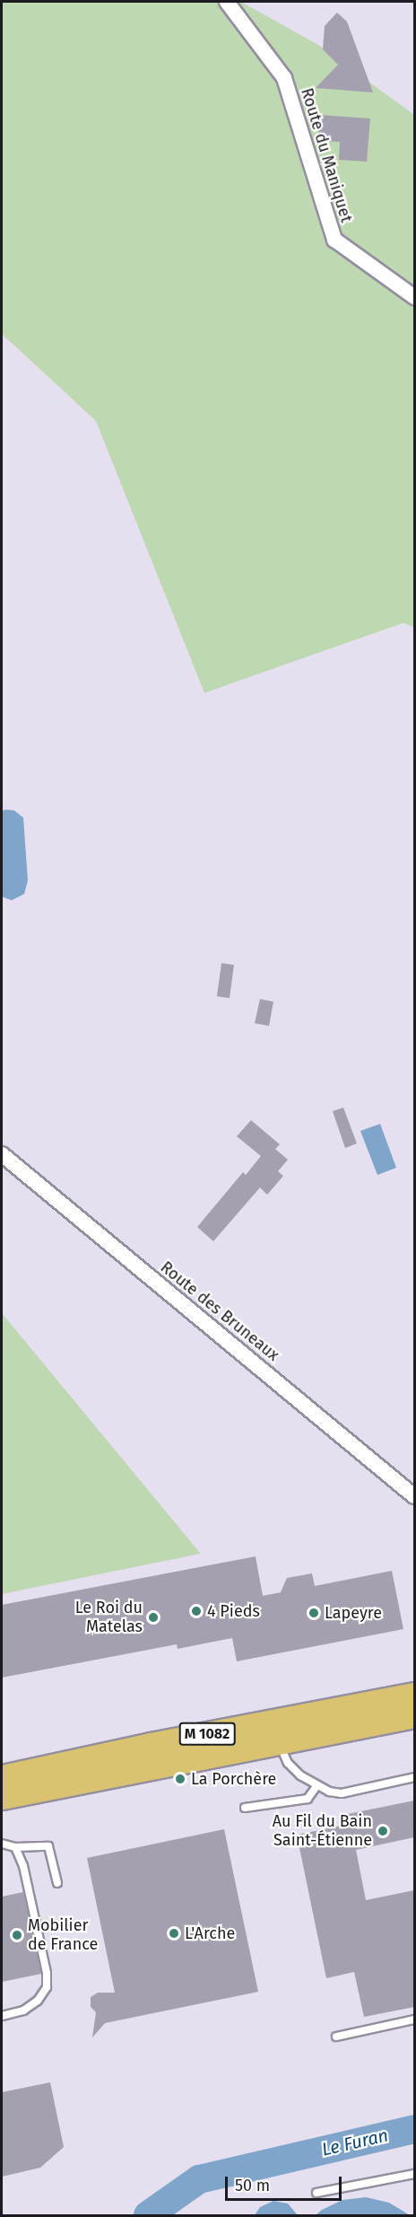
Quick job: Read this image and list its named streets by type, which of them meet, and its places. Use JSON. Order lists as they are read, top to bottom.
{
  "streets": {
    "main road": ["M 1082"],
    "street": ["Route du Maniquet", "Route des Bruneaux"]
  },
  "water": ["Le Furan"],
  "places": [
    "4 Pieds",
    "Lapeyre",
    "Le Roi du Matelas",
    "La Porchère",
    "Au Fil du Bain Saint-Étienne",
    "L'Arche",
    "Mobilier de France"
  ],
  "scale_bar": "50 m"
}
